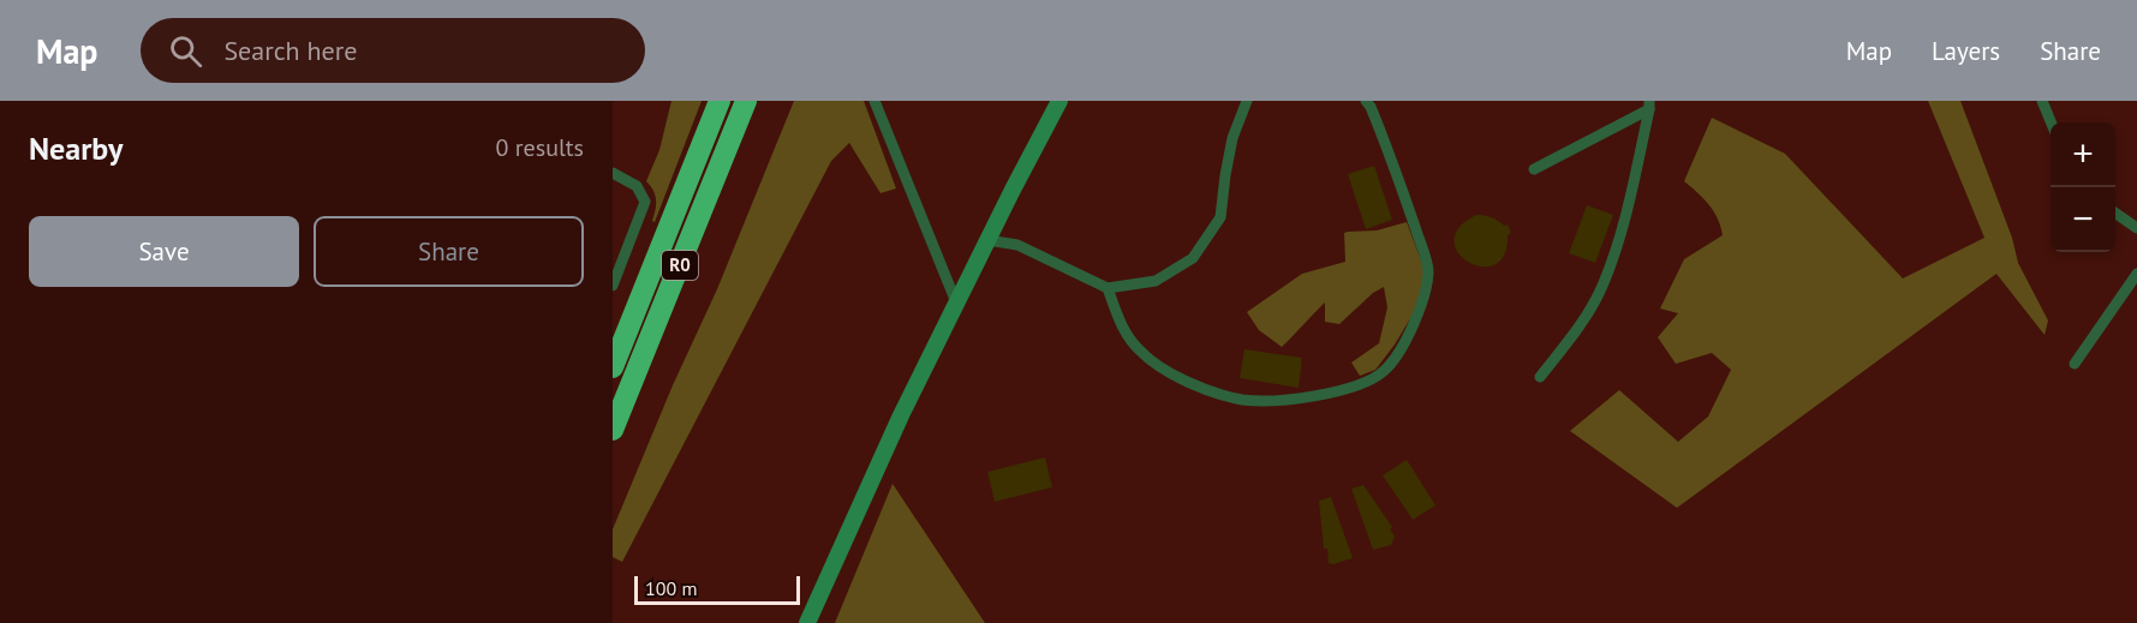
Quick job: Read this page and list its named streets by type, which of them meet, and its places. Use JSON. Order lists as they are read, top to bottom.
{
  "streets": {
    "highway": ["R0"]
  },
  "scale_bar": "100 m",
  "page": {
    "header": "Map",
    "search": "Search here",
    "nav": ["Map", "Layers", "Share"],
    "heading": ["Nearby", "0 results"],
    "map_buttons": ["+", "−"],
    "buttons": ["Save", "Share"],
    "scale": "100 m"
  }
}
